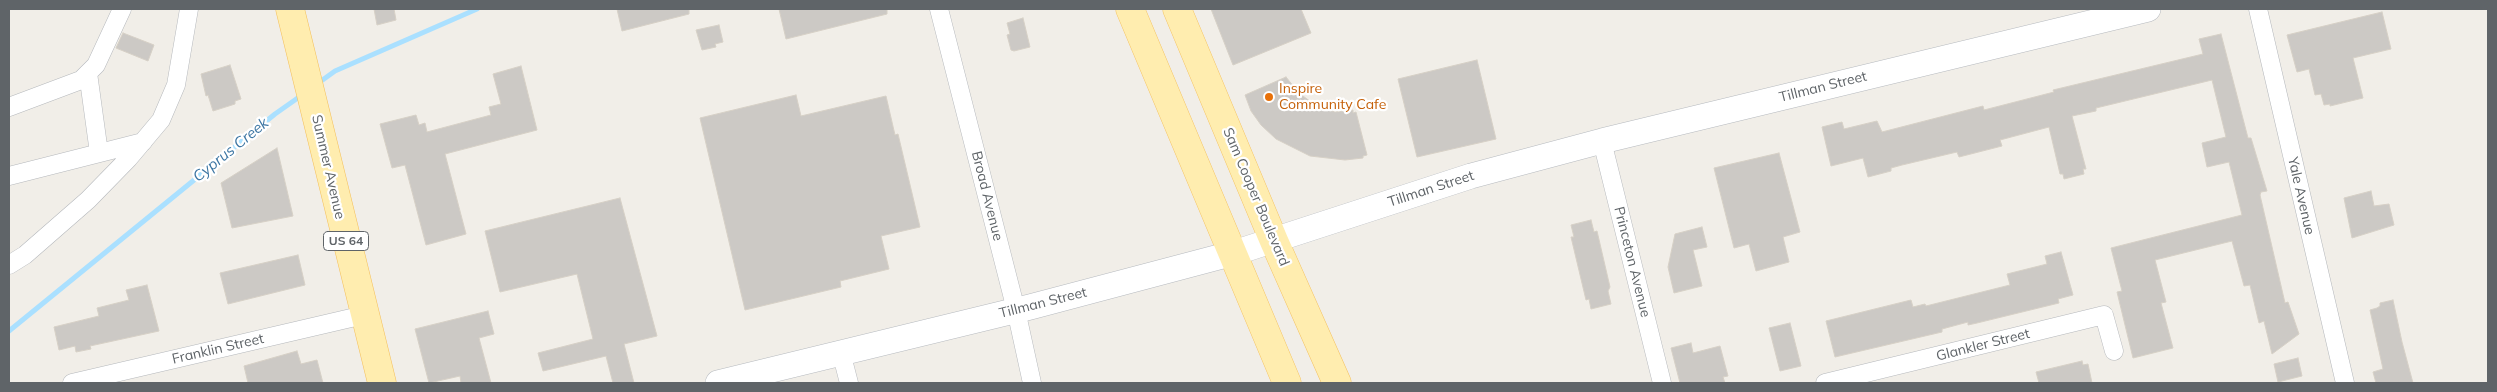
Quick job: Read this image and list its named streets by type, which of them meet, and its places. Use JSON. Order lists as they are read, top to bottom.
{
  "streets": {
    "main road": [
      "Tillman Street",
      "Summer Avenue",
      "Sam Cooper Boulevard",
      "US 64"
    ],
    "street": [
      "Broad Avenue",
      "Yale Avenue",
      "Princeton Avenue",
      "Glankler Street",
      "Franklin Street"
    ]
  },
  "crossings": [
    ["Tillman Street", "Broad Avenue"],
    ["Tillman Street", "Sam Cooper Boulevard"],
    ["Tillman Street", "Princeton Avenue"],
    ["Summer Avenue", "Franklin Street"]
  ],
  "water": ["Cyprus Creek"],
  "places": ["Inspire Community Cafe"]
}
